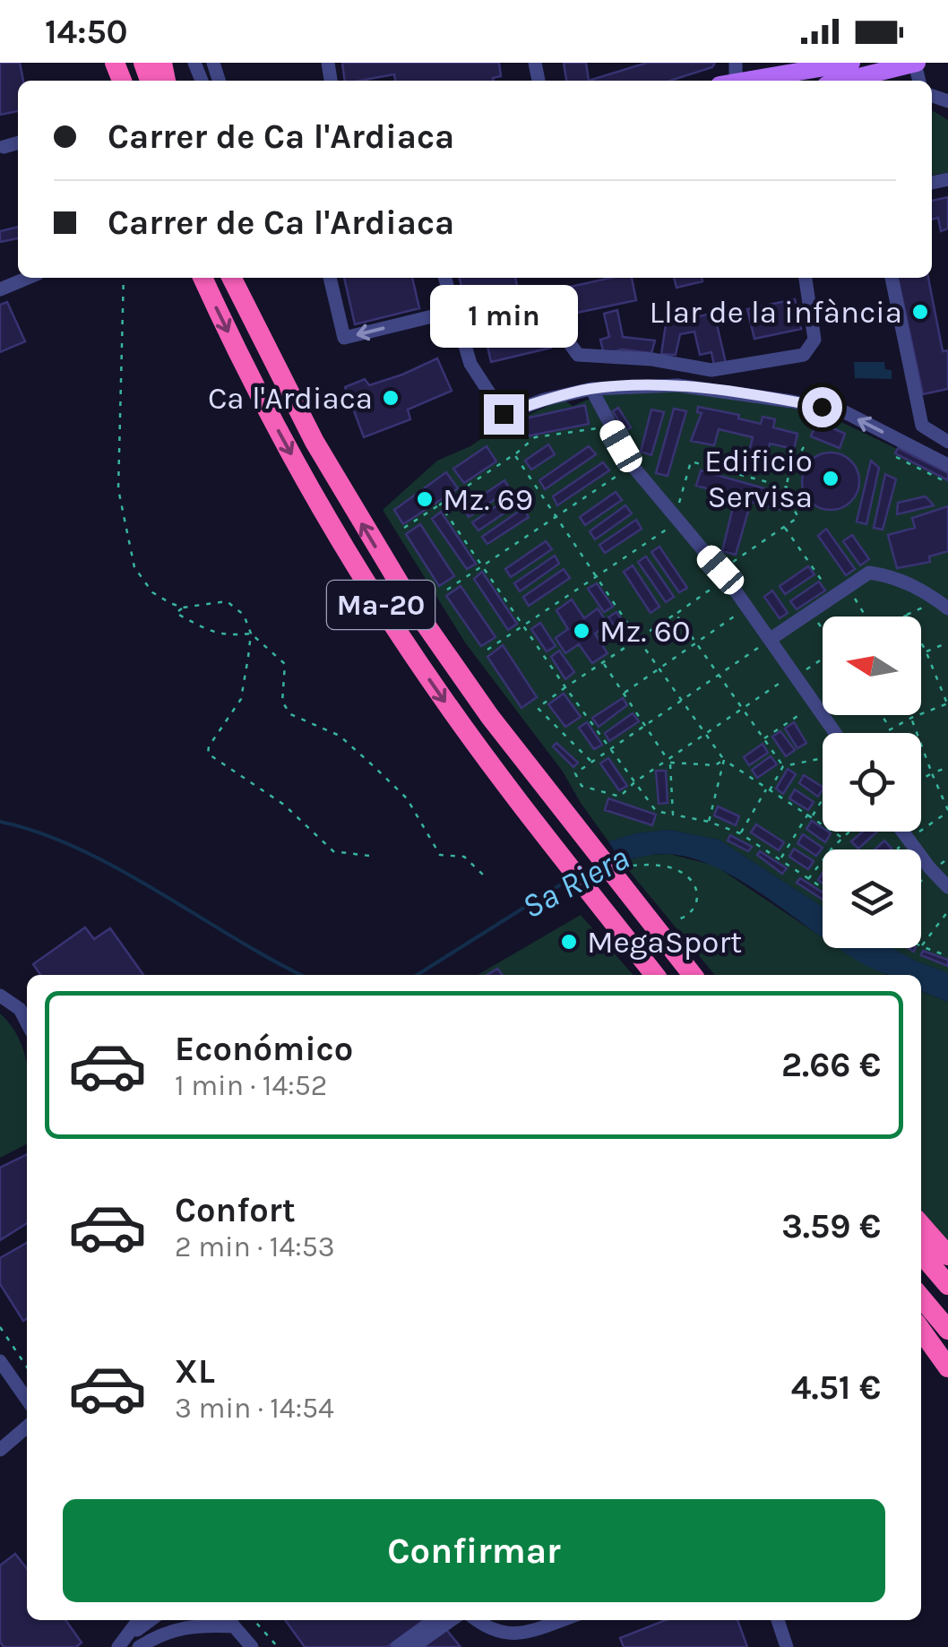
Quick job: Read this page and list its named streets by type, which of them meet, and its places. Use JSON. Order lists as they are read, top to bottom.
{
  "streets": {
    "highway": ["Ma-20"]
  },
  "water": ["Sa Riera"],
  "places": [
    "Llar de la infància",
    "Ca l'Ardiaca",
    "Edificio Servisa",
    "Mz. 69",
    "Mz. 60",
    "MegaSport"
  ],
  "north": "left",
  "page": {
    "status": "14:50",
    "banner": ["Carrer de Ca l'Ardiaca", "Carrer de Ca l'Ardiaca"],
    "bubble": "1 min",
    "list": [
      {
        "name": "Económico",
        "note": "1 min · 14:52",
        "value": "2.66 €"
      },
      {
        "name": "Confort",
        "note": "2 min · 14:53",
        "value": "3.59 €"
      },
      {
        "name": "XL",
        "note": "3 min · 14:54",
        "value": "4.51 €"
      }
    ],
    "buttons": "Confirmar"
  }
}
